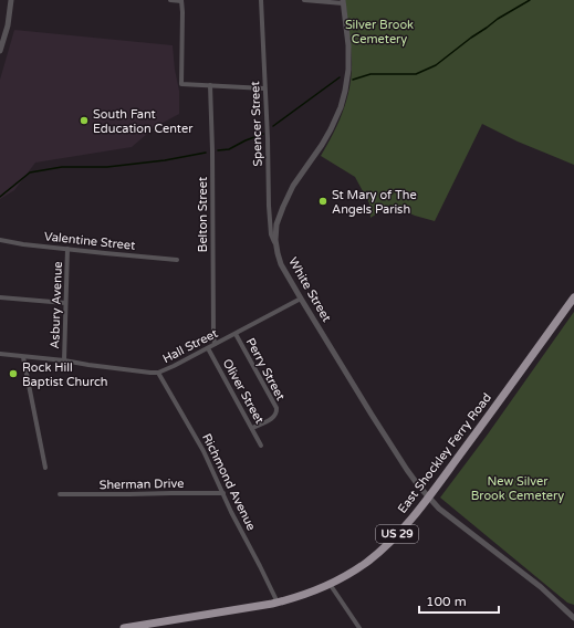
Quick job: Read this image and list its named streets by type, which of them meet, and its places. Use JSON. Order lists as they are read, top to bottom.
{
  "streets": {
    "highway": ["East Shockley Ferry Road", "US 29"],
    "street": [
      "Spencer Street",
      "Belton Street",
      "Valentine Street",
      "White Street",
      "Asbury Avenue",
      "Hall Street",
      "Perry Street",
      "Oliver Street",
      "Richmond Avenue",
      "Sherman Drive"
    ]
  },
  "crossings": [
    ["Spencer Street", "White Street"],
    ["Belton Street", "Hall Street"],
    ["Valentine Street", "Asbury Avenue"],
    ["White Street", "Hall Street"],
    ["White Street", "East Shockley Ferry Road"],
    ["Asbury Avenue", "Hall Street"],
    ["Hall Street", "Perry Street"],
    ["Hall Street", "Oliver Street"],
    ["Hall Street", "Richmond Avenue"],
    ["Perry Street", "Oliver Street"],
    ["East Shockley Ferry Road", "Richmond Avenue"],
    ["Richmond Avenue", "Sherman Drive"]
  ],
  "parks": ["Silver Brook Cemetery", "New Silver Brook Cemetery"],
  "places": ["South Fant Education Center", "St Mary of The Angels Parish", "Rock Hill Baptist Church"],
  "scale_bar": "100 m"
}
